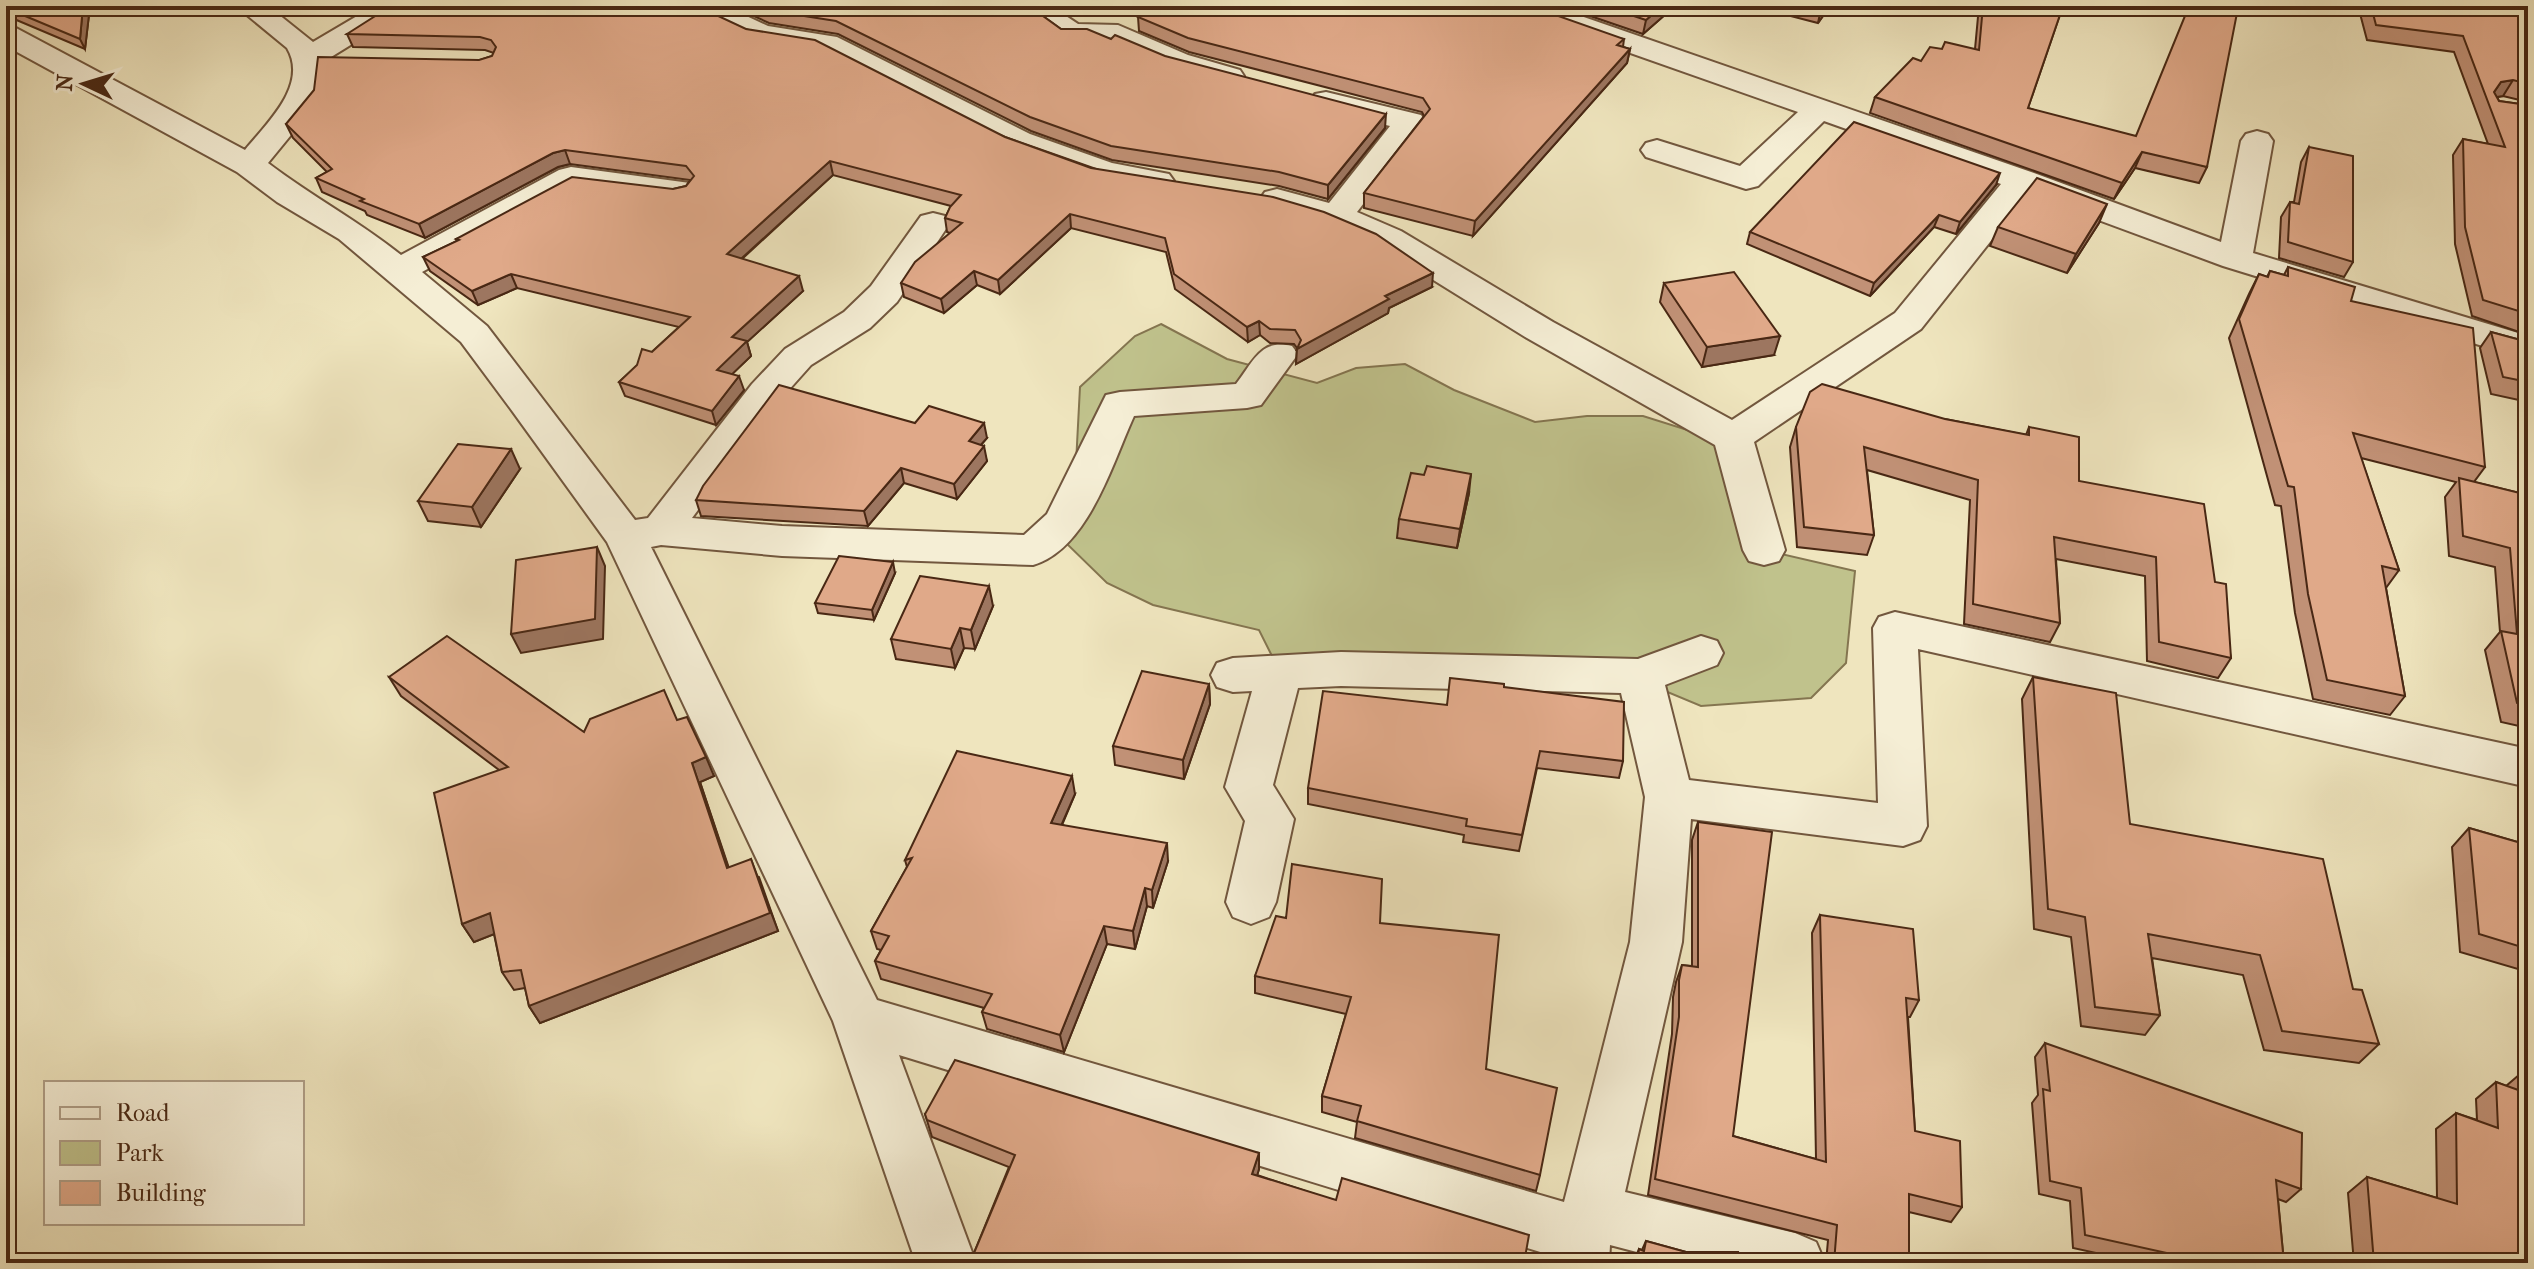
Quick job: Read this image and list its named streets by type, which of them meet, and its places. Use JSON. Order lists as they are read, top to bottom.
{
  "legend": ["Road", "Park", "Building"],
  "north": "left"
}
